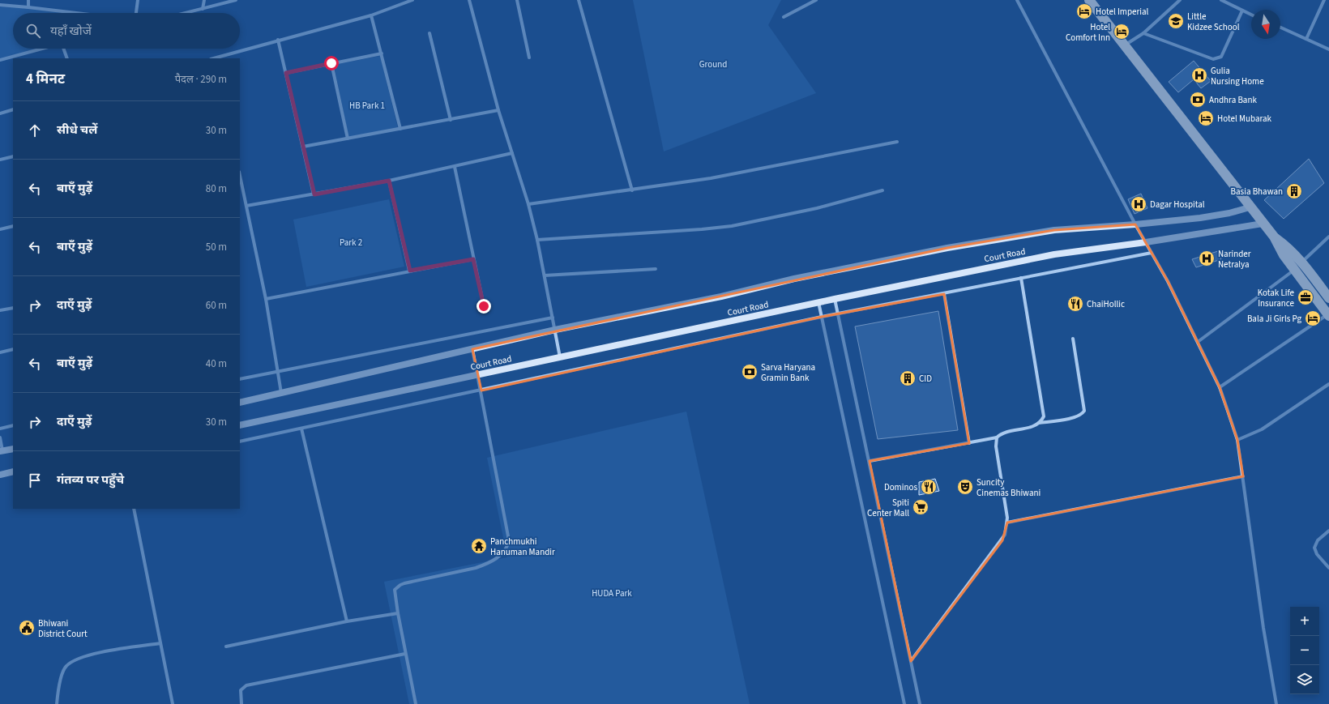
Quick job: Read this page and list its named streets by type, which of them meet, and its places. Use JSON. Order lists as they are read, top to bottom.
{
  "streets": {
    "street": ["Court Road"]
  },
  "parks": [
    "Ground",
    "HB Park 1",
    "Park 2",
    "HUDA Park"
  ],
  "places": {
    "hotel": [
      "Hotel Imperial",
      "Hotel Comfort Inn",
      "Hotel Mubarak",
      "Bala Ji Girls Pg"
    ],
    "school or university": ["Little Kidzee School"],
    "hospital": ["Gulia Nursing Home", "Dagar Hospital", "Narinder Netralya"],
    "bank": ["Andhra Bank", "Sarva Haryana Gramin Bank"],
    "building": ["Basia Bhawan", "CID"],
    "office": ["Kotak Life Insurance"],
    "restaurant": ["ChaiHollic", "Dominos"],
    "theatre": ["Suncity Cinemas Bhiwani"],
    "supermarket": ["Spiti Center Mall"],
    "temple": ["Panchmukhi Hanuman Mandir"],
    "public building": ["Bhiwani District Court"]
  },
  "north": "bottom",
  "page": {
    "search": "यहाँ खोजें",
    "heading": ["4 मिनट", "पैदल · 290 m"],
    "list": [
      ["सीधे चलें", "30 m"],
      ["बाएँ मुड़ें", "80 m"],
      ["बाएँ मुड़ें", "50 m"],
      ["दाएँ मुड़ें", "60 m"],
      ["बाएँ मुड़ें", "40 m"],
      ["दाएँ मुड़ें", "30 m"],
      "गंतव्य पर पहुँचे"
    ],
    "map_buttons": ["+", "−"]
  }
}
